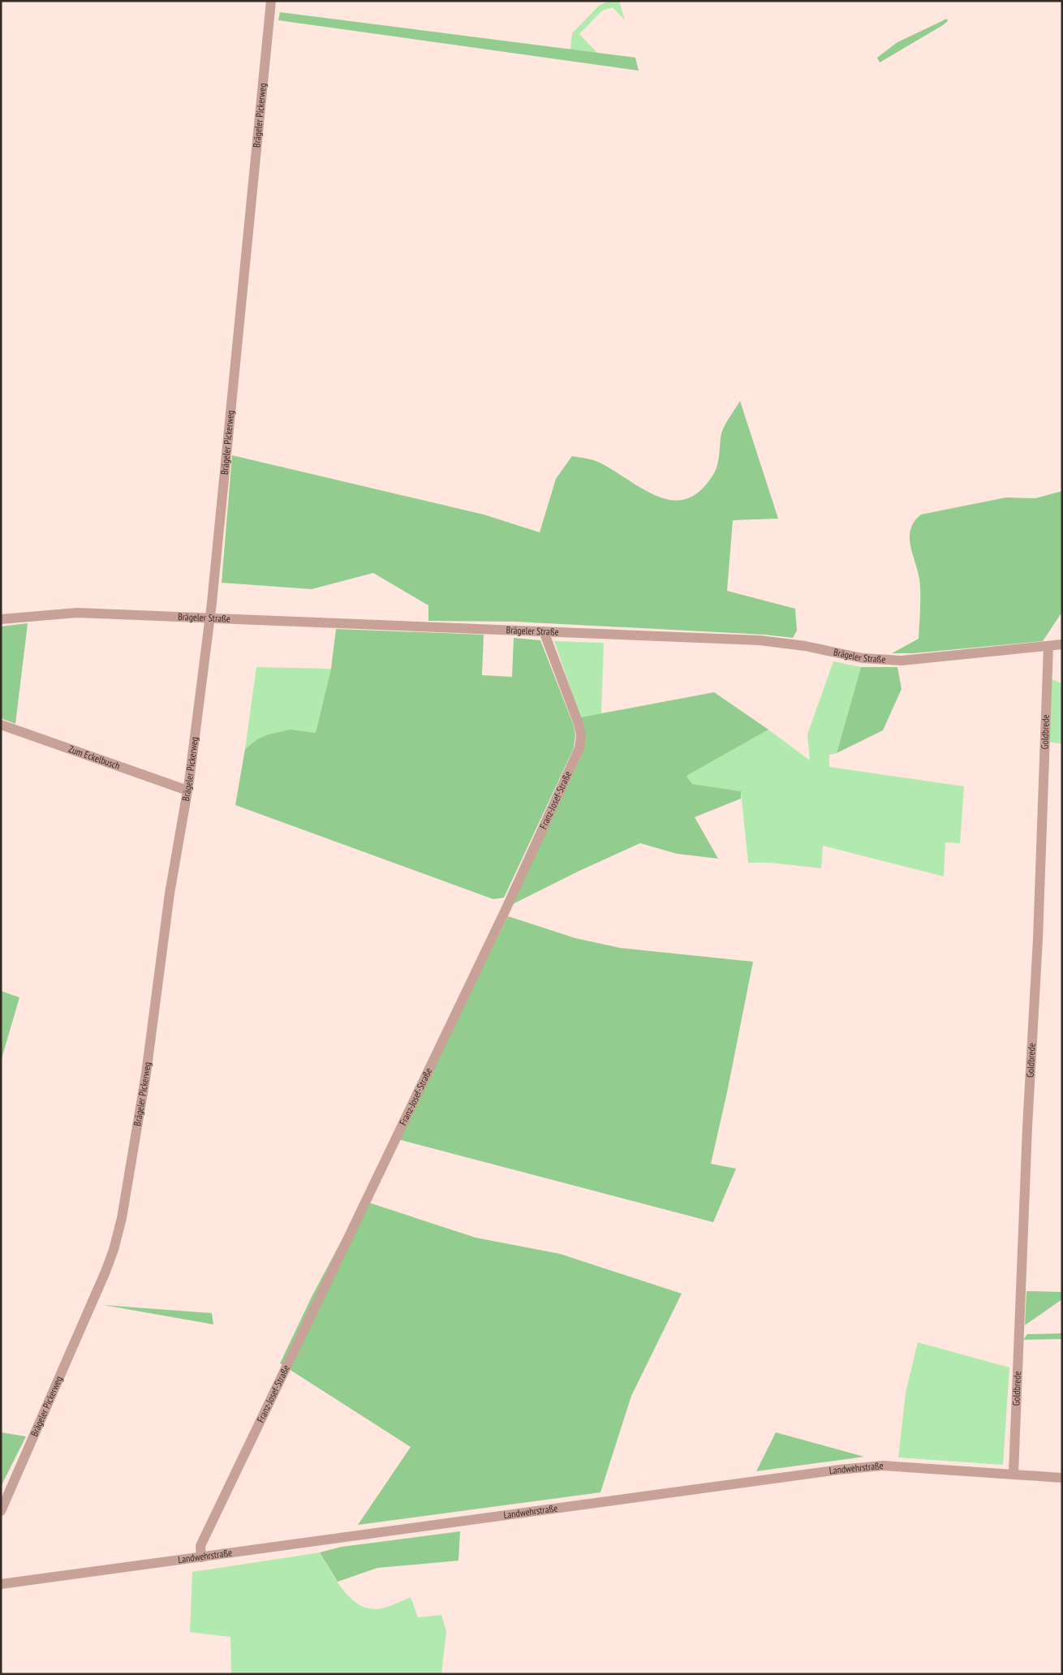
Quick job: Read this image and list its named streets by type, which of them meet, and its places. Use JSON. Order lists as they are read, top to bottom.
{
  "streets": {
    "street": [
      "Brägeler Pickerweg",
      "Brägeler Straße",
      "Goldbrede",
      "Zum Eckelbusch",
      "Franz-Josef-Straße",
      "Landwehrstraße"
    ]
  },
  "crossings": [
    ["Brägeler Pickerweg", "Brägeler Straße"],
    ["Brägeler Pickerweg", "Zum Eckelbusch"],
    ["Brägeler Straße", "Goldbrede"],
    ["Brägeler Straße", "Franz-Josef-Straße"],
    ["Goldbrede", "Landwehrstraße"],
    ["Franz-Josef-Straße", "Landwehrstraße"]
  ]
}
